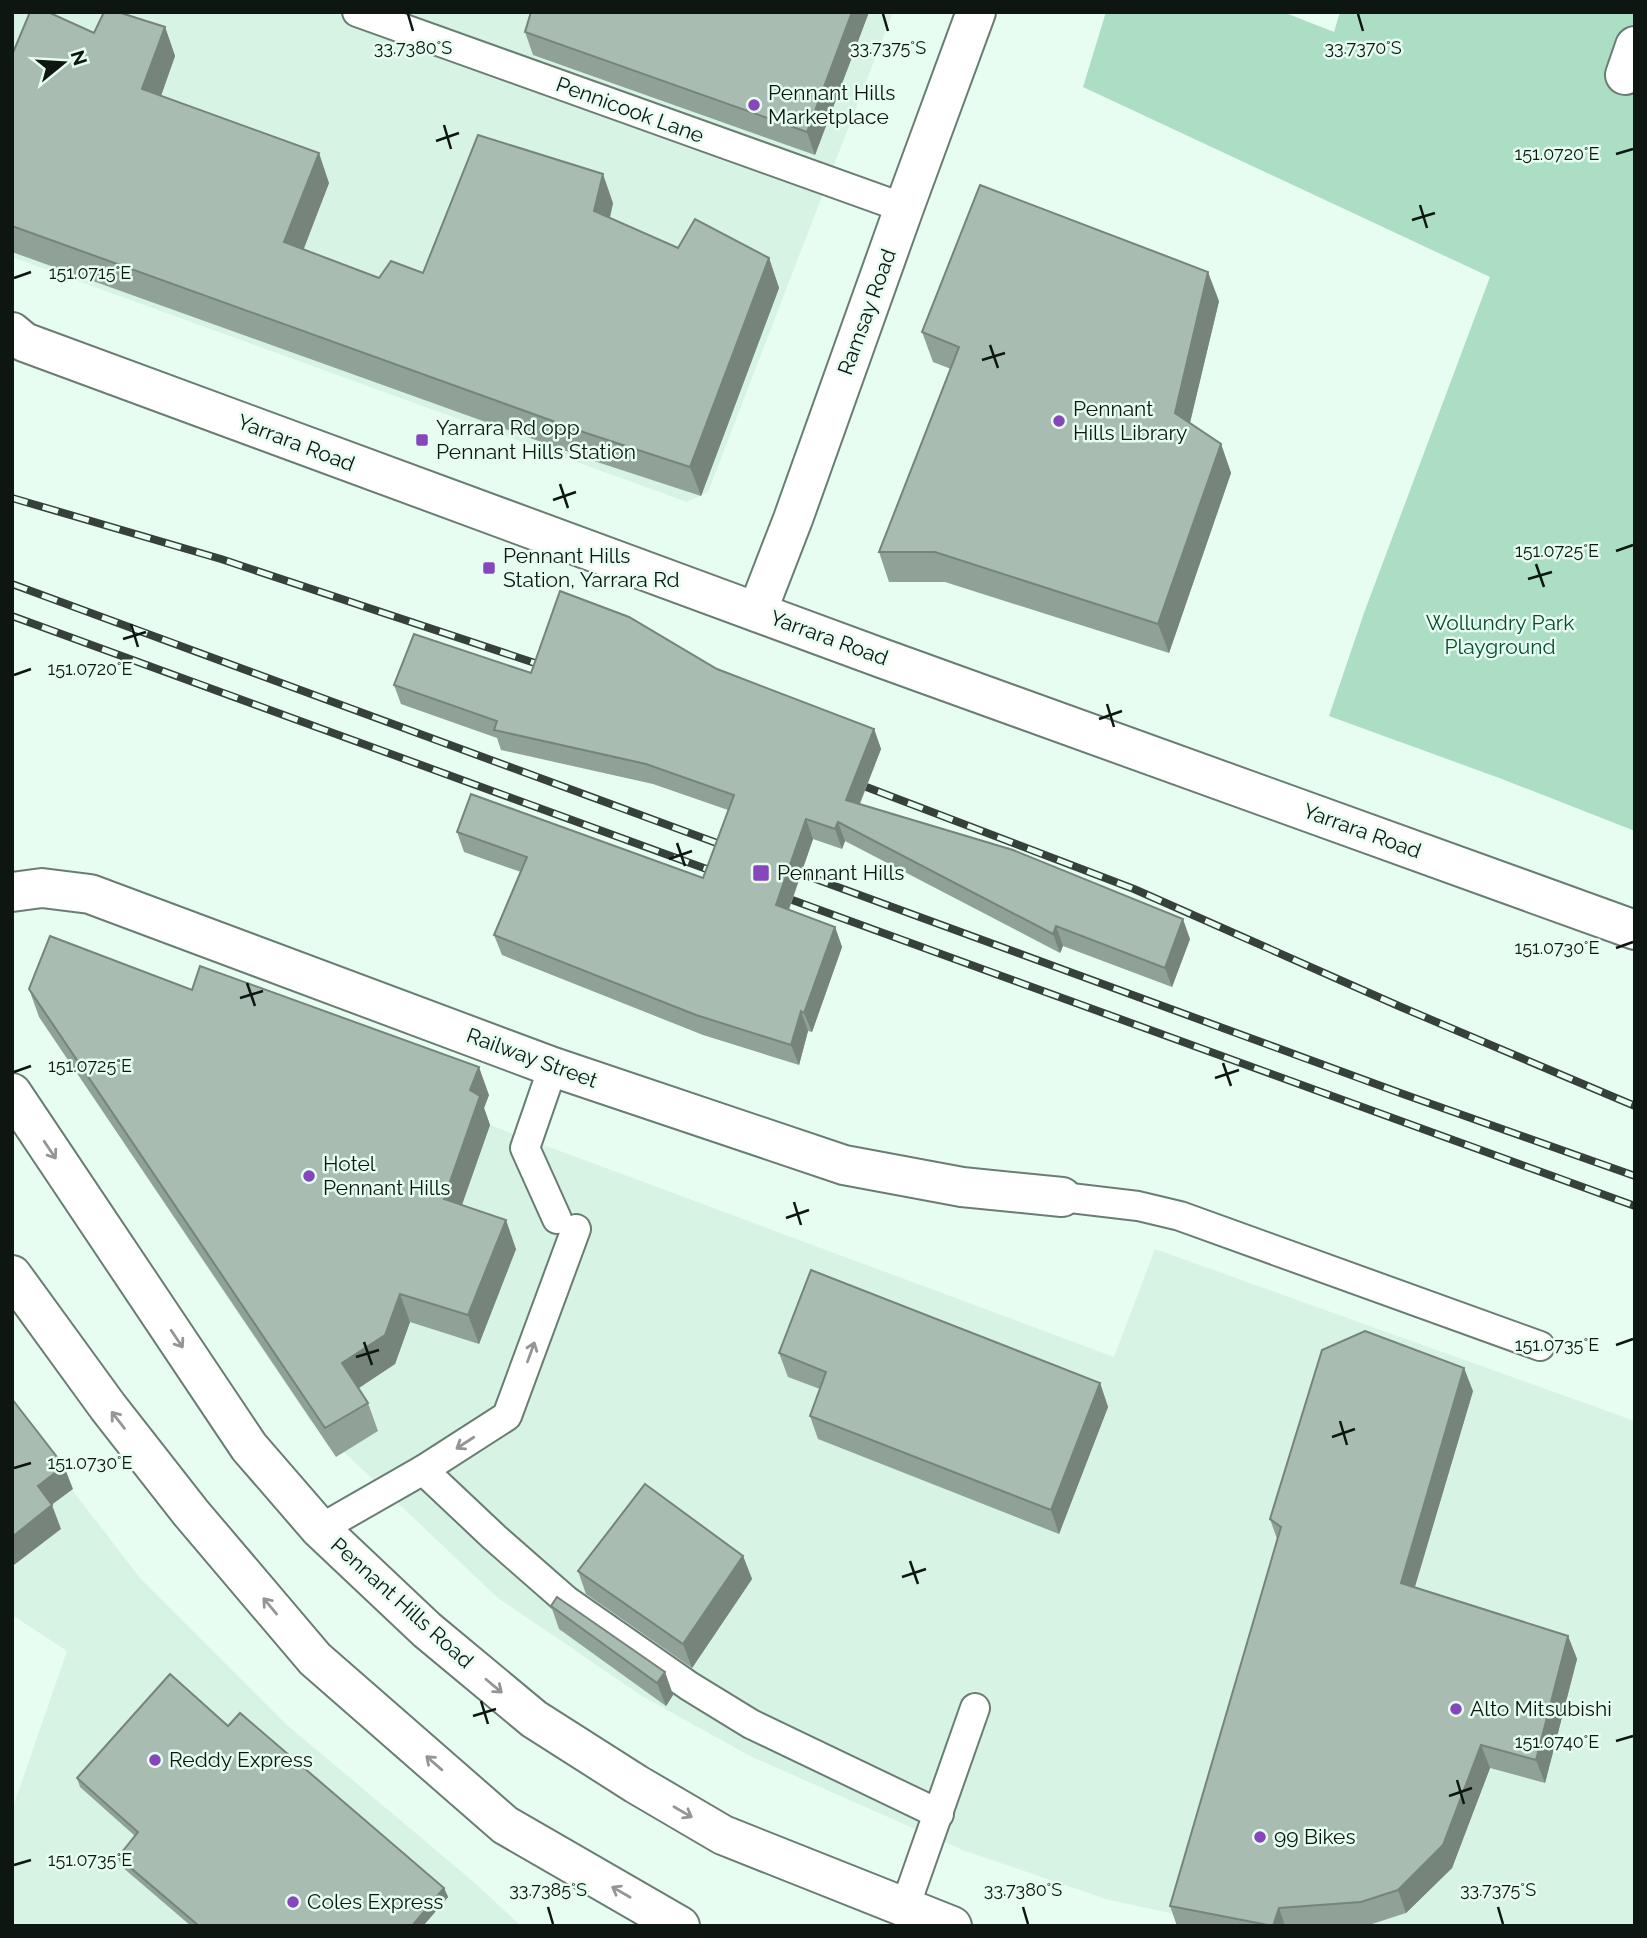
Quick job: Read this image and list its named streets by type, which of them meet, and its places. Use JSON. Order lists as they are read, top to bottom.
{
  "streets": {
    "main road": [
      "Ramsay Road",
      "Yarrara Road",
      "Railway Street",
      "Pennant Hills Road"
    ],
    "lane": ["Pennicook Lane"]
  },
  "crossings": [
    ["Pennicook Lane", "Ramsay Road"],
    ["Ramsay Road", "Yarrara Road"]
  ],
  "parks": ["Wollundry Park Playground"],
  "places": {
    "other": [
      "Pennant Hills Marketplace",
      "Pennant Hills Library",
      "Hotel Pennant Hills",
      "Alto Mitsubishi",
      "Reddy Express",
      "99 Bikes",
      "Coles Express"
    ],
    "transit": ["Yarrara Rd opp Pennant Hills Station", "Pennant Hills Station, Yarrara Rd", "Pennant Hills"]
  },
  "north": "right",
  "coordinates": [
    "33.7380°S",
    "33.7375°S",
    "33.7370°S",
    "151.0720°E",
    "151.0715°E",
    "151.0725°E",
    "151.0730°E",
    "151.0735°E",
    "151.0740°E",
    "33.7385°S"
  ]
}
